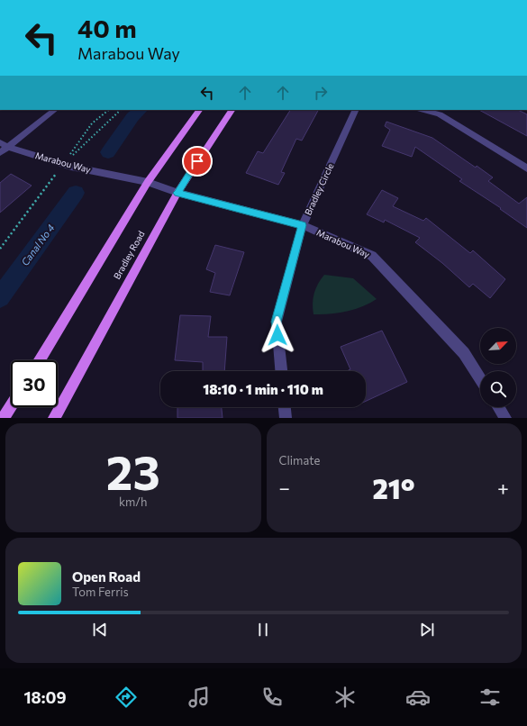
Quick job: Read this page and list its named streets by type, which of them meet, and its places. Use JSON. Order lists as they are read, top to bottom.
{
  "streets": {
    "main road": ["Bradley Road"],
    "street": ["Marabou Way", "Bradley Circle"]
  },
  "crossings": [
    ["Marabou Way", "Bradley Circle"],
    ["Marabou Way", "Bradley Road"]
  ],
  "water": ["Canal No 4"],
  "north": "top right",
  "page": {
    "turn": ["40 m", "Marabou Way"],
    "limit": "30",
    "trip": "18:10 · 1 min · 110 m",
    "tile": [
      ["23", "km/h"],
      "Climate"
    ],
    "heat": ["−", "21°", "+"],
    "song": ["Open Road", "Tom Ferris"],
    "tabs": "18:09"
  }
}
